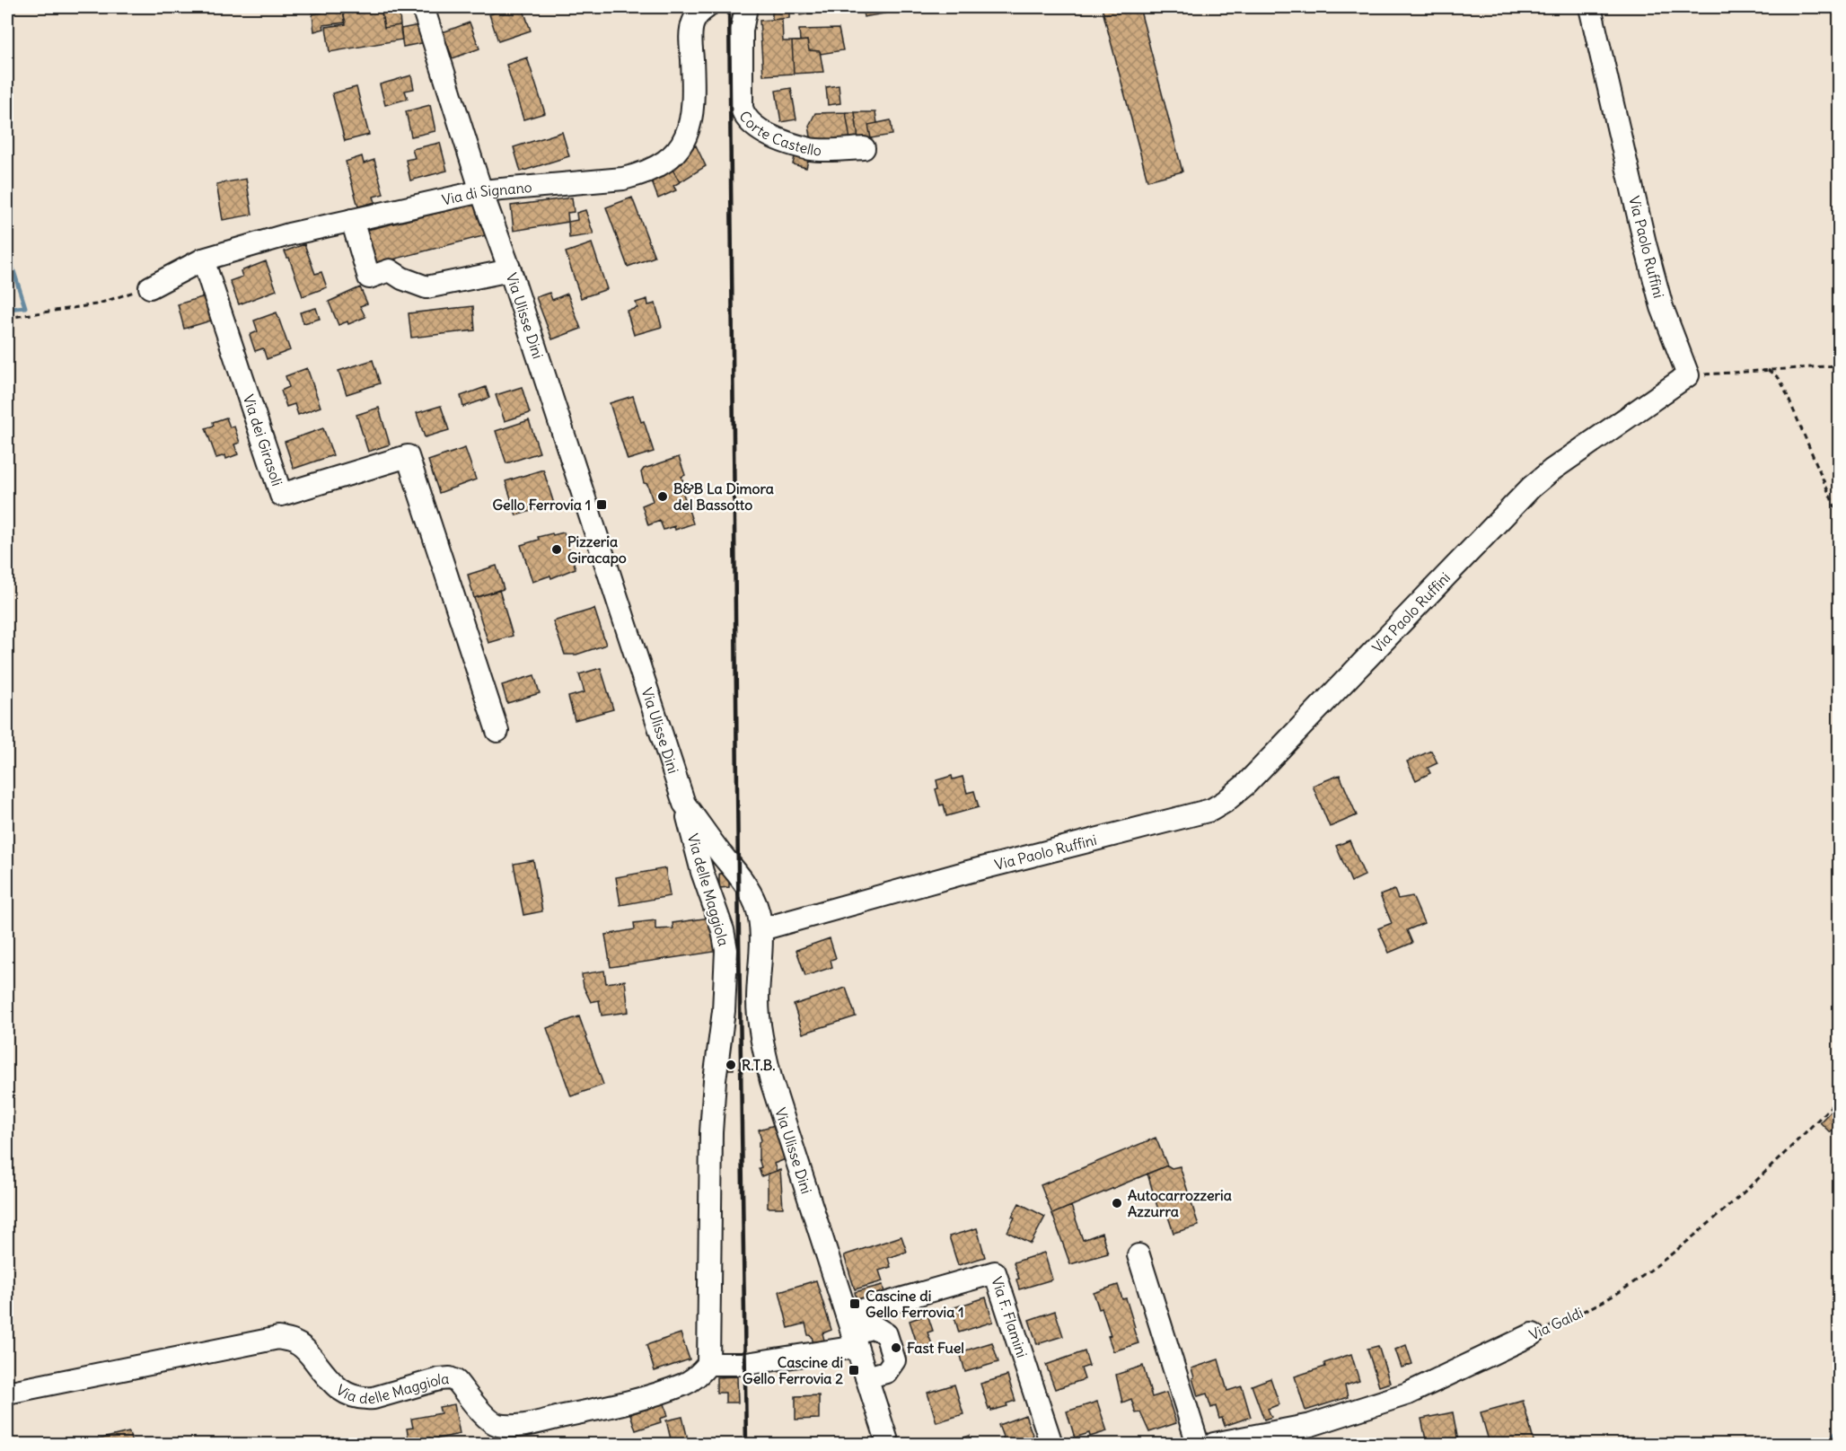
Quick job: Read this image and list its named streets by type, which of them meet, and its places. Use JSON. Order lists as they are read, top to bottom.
{
  "streets": {
    "street": [
      "Corte Castello",
      "Via di Signano",
      "Via Paolo Ruffini",
      "Via Ulisse Dini",
      "Via dei Girasoli",
      "Via delle Maggiola",
      "Via F. Flamini",
      "Via Galdi"
    ]
  },
  "crossings": [
    ["Via di Signano", "Via Ulisse Dini"],
    ["Via di Signano", "Via dei Girasoli"],
    ["Via Paolo Ruffini", "Via Ulisse Dini"],
    ["Via Ulisse Dini", "Via delle Maggiola"],
    ["Via Ulisse Dini", "Via F. Flamini"]
  ],
  "places": {
    "other": [
      "B&B La Dimora del Bassotto",
      "Pizzeria Giracapo",
      "R.T.B.",
      "Autocarrozzeria Azzurra",
      "Fast Fuel"
    ],
    "transit": ["Gello Ferrovia 1", "Cascine di Gello Ferrovia 1", "Cascine di Gello Ferrovia 2"]
  }
}
